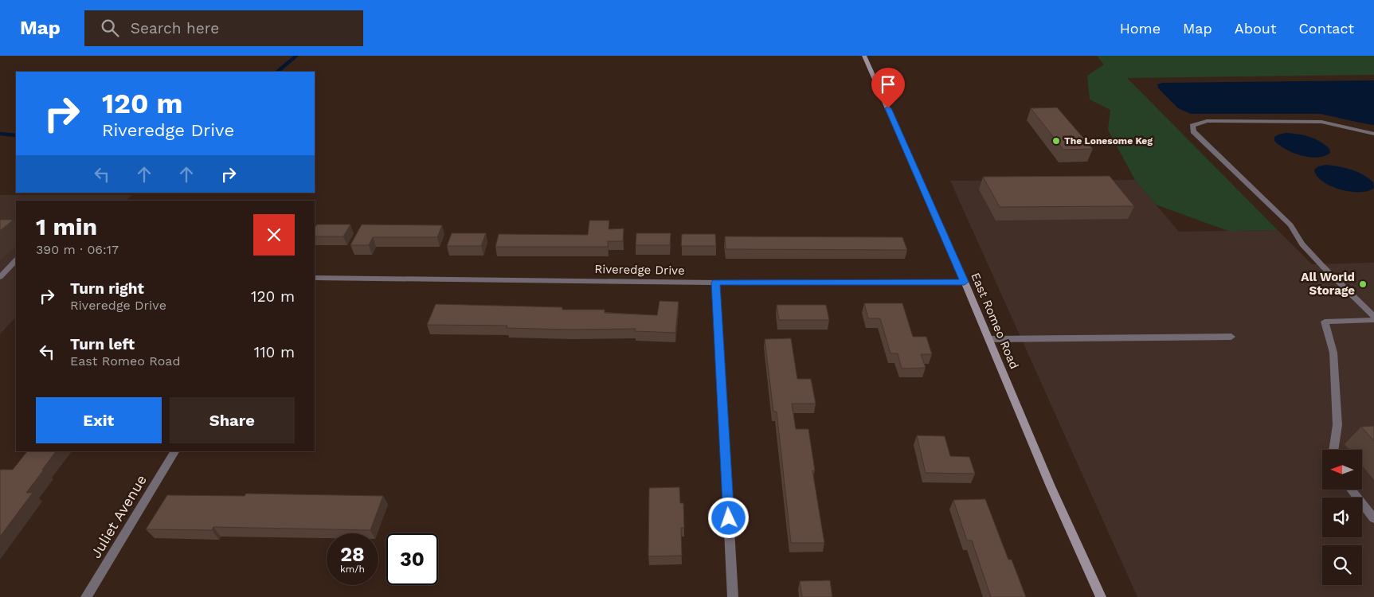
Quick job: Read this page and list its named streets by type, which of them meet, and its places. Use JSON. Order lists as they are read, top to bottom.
{
  "streets": {
    "main road": ["East Romeo Road"],
    "street": ["Riveredge Drive", "Juliet Avenue"]
  },
  "crossings": [
    ["Riveredge Drive", "East Romeo Road"]
  ],
  "places": ["The Lonesome Keg", "All World Storage"],
  "north": "left",
  "page": {
    "header": "Map",
    "search": "Search here",
    "nav": [
      "Home",
      "Map",
      "About",
      "Contact"
    ],
    "turn": ["120 m", "Riveredge Drive"],
    "heading": ["1 min", "390 m · 06:17"],
    "list": [
      {
        "name": "Turn right",
        "note": "Riveredge Drive",
        "value": "120 m"
      },
      {
        "name": "Turn left",
        "note": "East Romeo Road",
        "value": "110 m"
      }
    ],
    "buttons": ["Exit", "Share"],
    "speed": "28 km/h",
    "limit": "30"
  }
}
